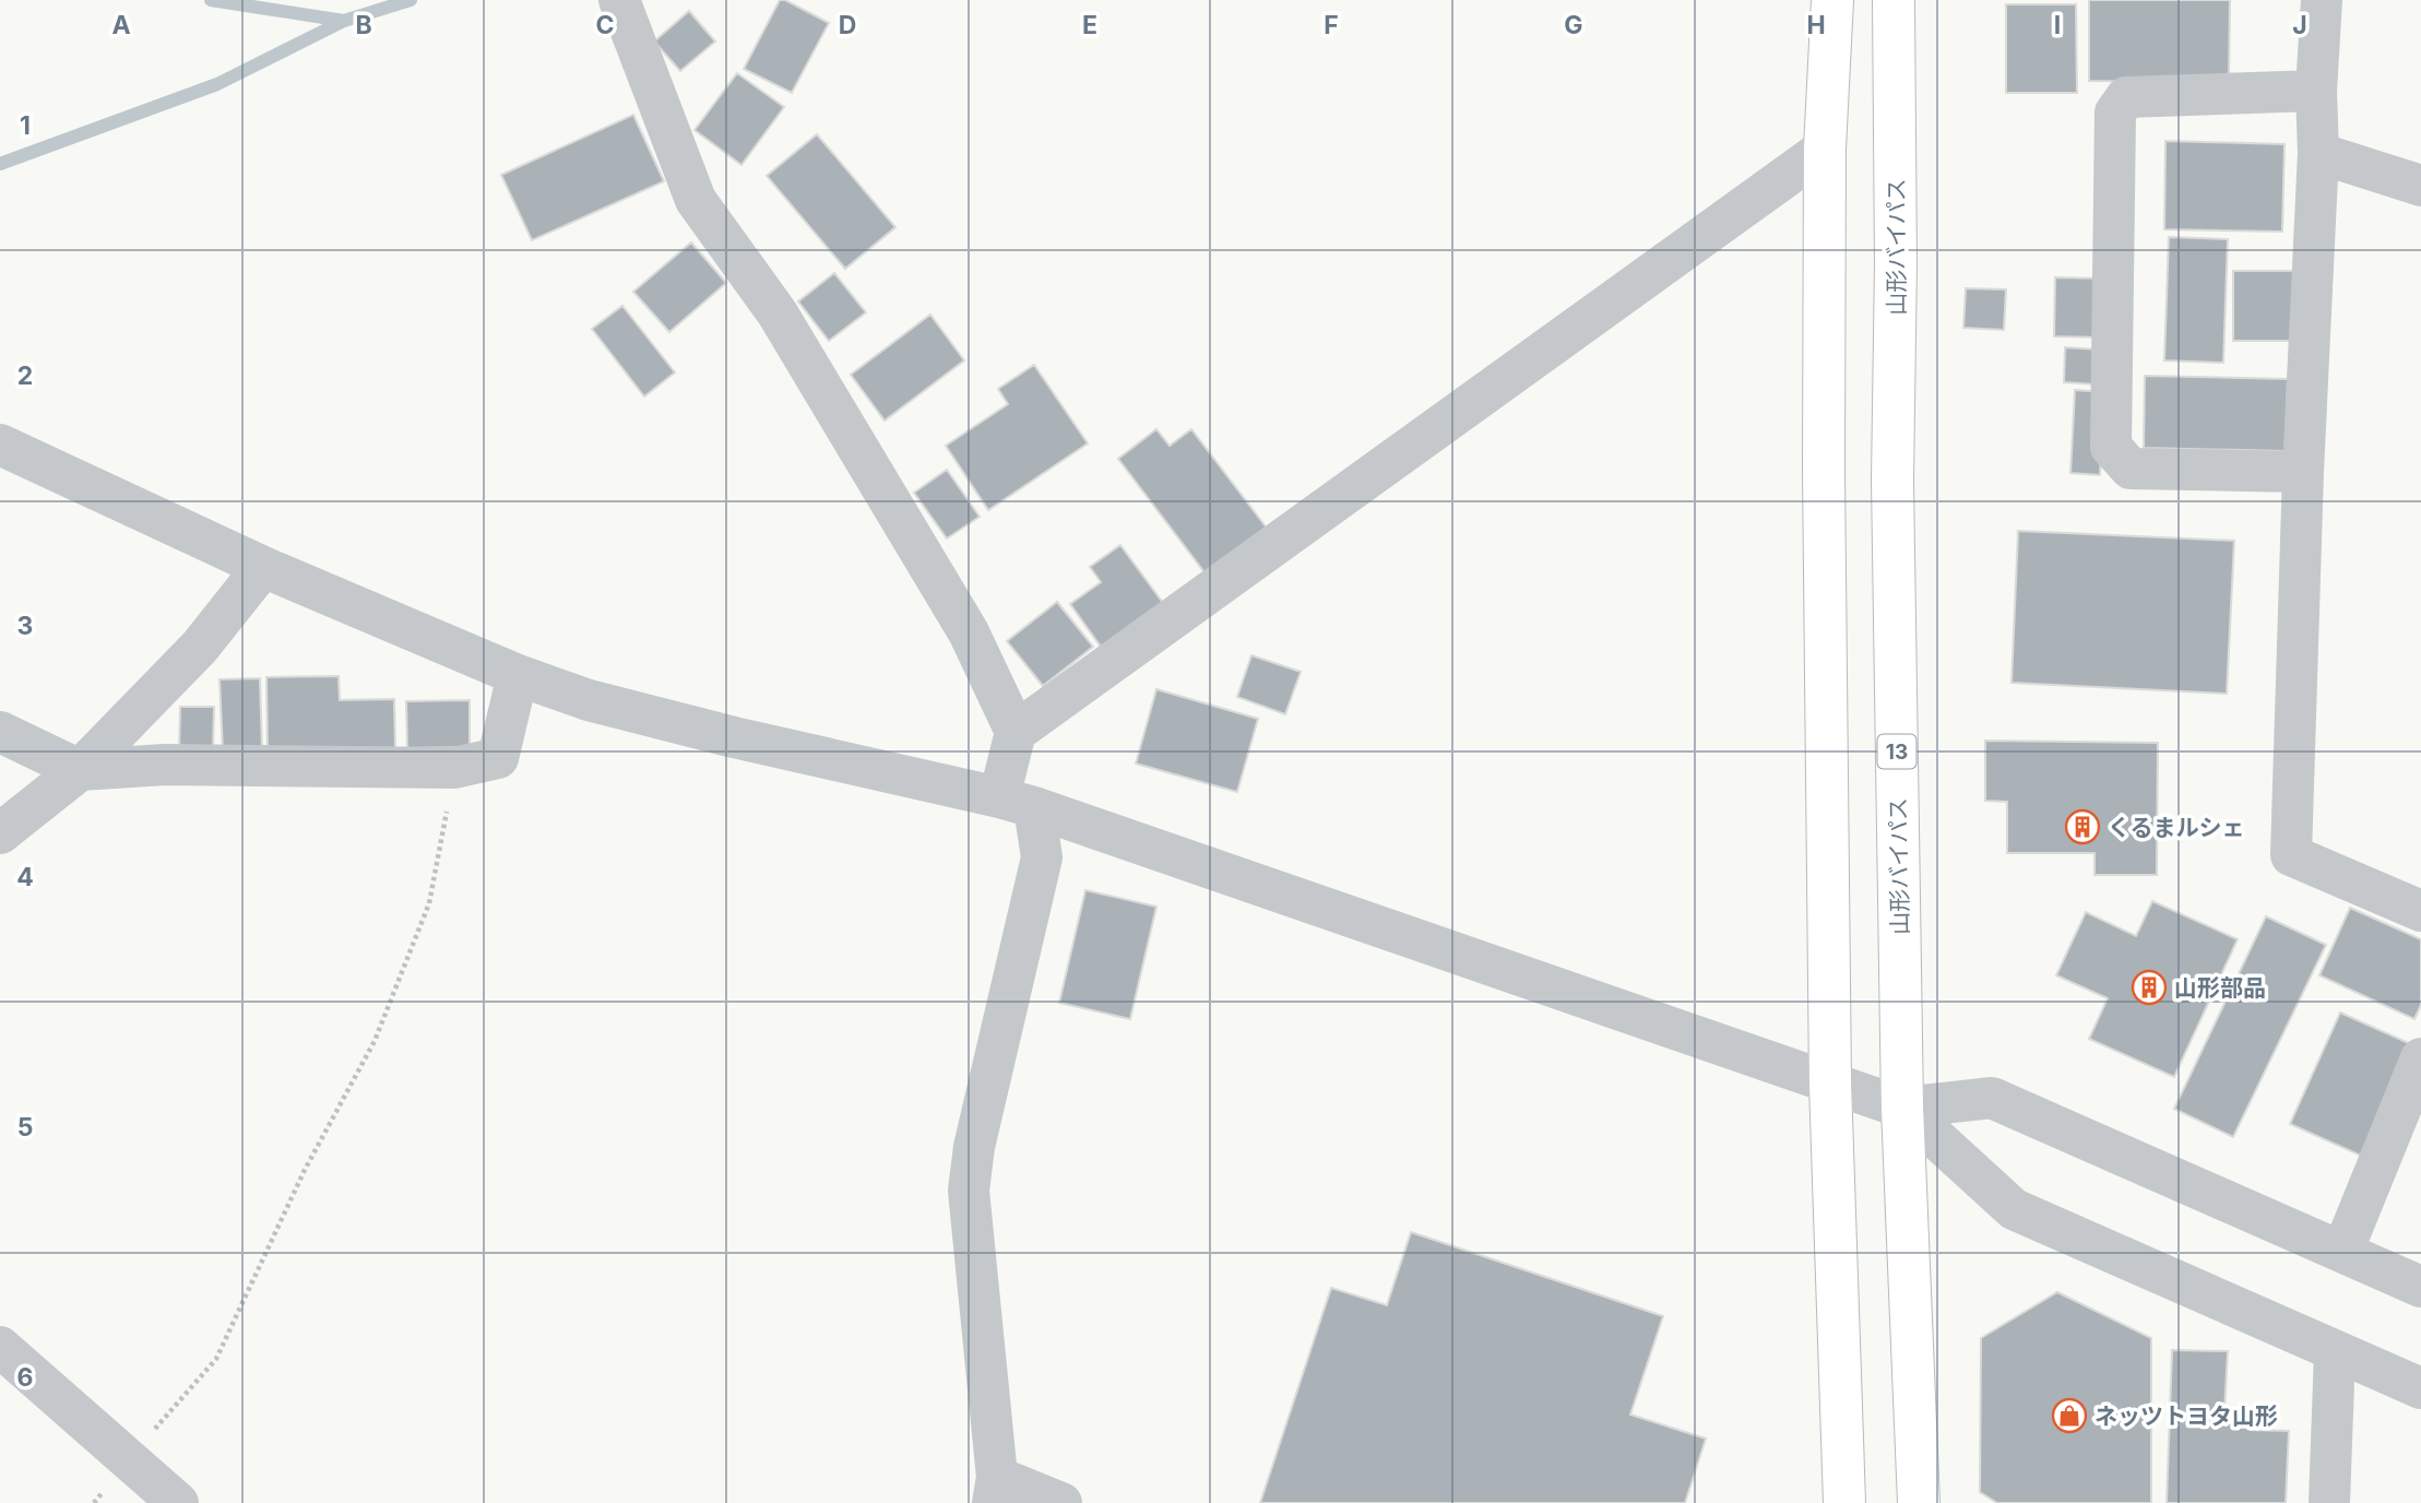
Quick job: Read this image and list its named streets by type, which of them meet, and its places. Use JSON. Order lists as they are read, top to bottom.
{
  "streets": {
    "highway": ["山形バイパス", "13"]
  },
  "places": {
    "building": ["くるまルシェ", "山形部品"],
    "shop": ["ネッツトヨタ山形"]
  },
  "grid": {
    "columns": [
      "A",
      "B",
      "C",
      "D",
      "E",
      "F",
      "G",
      "H",
      "I",
      "J"
    ],
    "rows": [
      "1",
      "2",
      "3",
      "4",
      "5",
      "6"
    ]
  }
}
